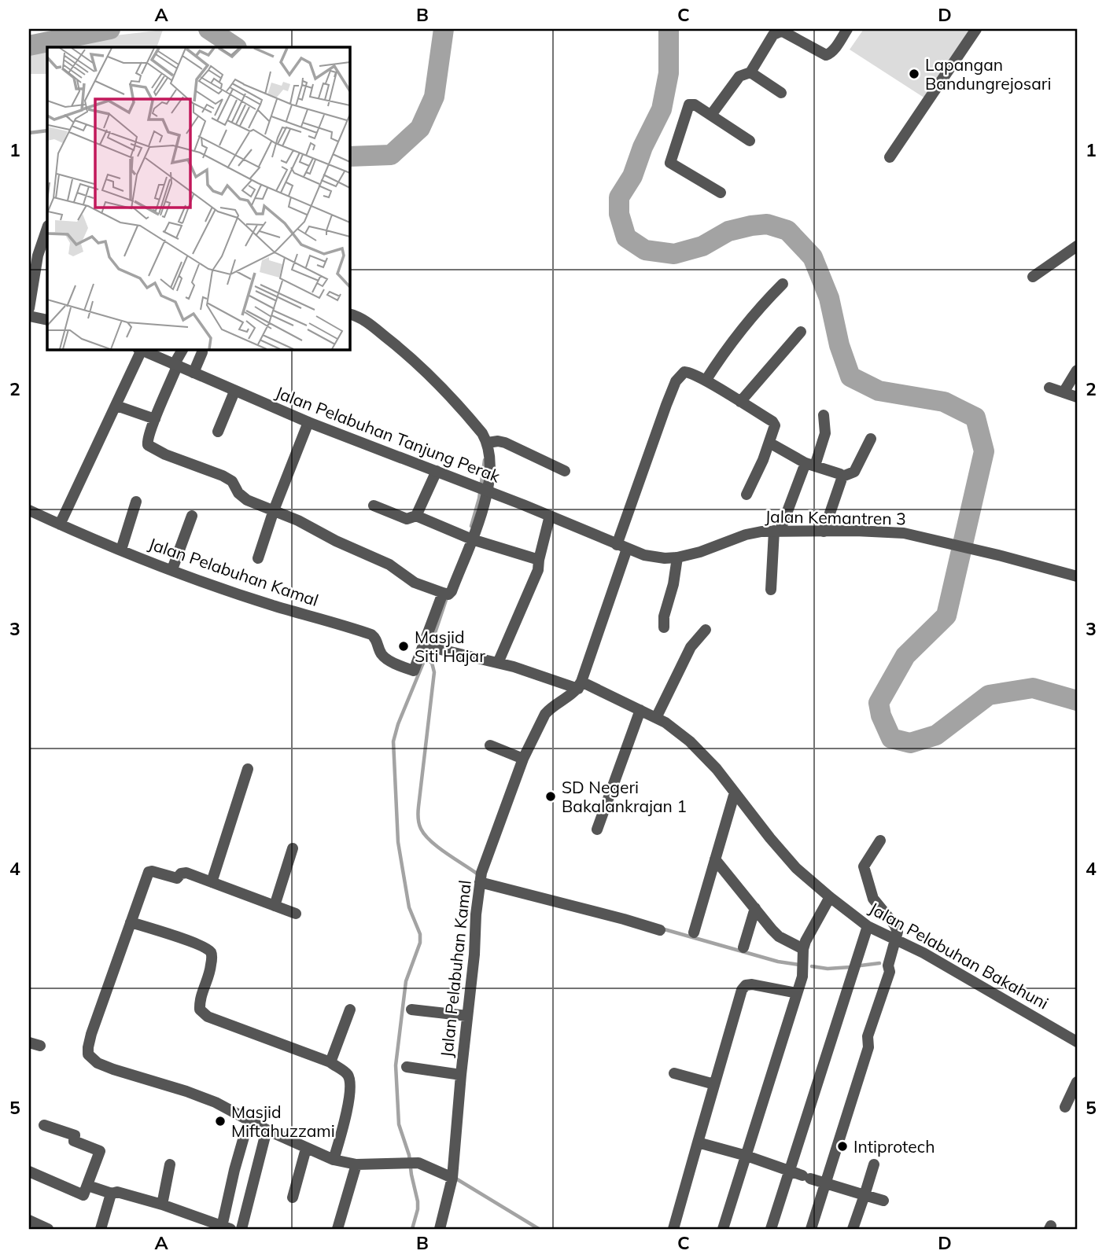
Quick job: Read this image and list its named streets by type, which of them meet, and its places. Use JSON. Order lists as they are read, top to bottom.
{
  "streets": {
    "street": [
      "Jalan Pelabuhan Tanjung Perak",
      "Jalan Kemantren 3",
      "Jalan Pelabuhan Kamal",
      "Jalan Pelabuhan Bakahuni"
    ]
  },
  "crossings": [
    ["Jalan Pelabuhan Tanjung Perak", "Jalan Kemantren 3"],
    ["Jalan Pelabuhan Kamal", "Jalan Pelabuhan Bakahuni"]
  ],
  "places": [
    "Lapangan Bandungrejosari",
    "Masjid Siti Hajar",
    "SD Negeri Bakalankrajan 1",
    "Masjid Miftahuzzami",
    "Intiprotech"
  ],
  "grid": {
    "columns": [
      "A",
      "B",
      "C",
      "D"
    ],
    "rows": [
      "1",
      "2",
      "3",
      "4",
      "5"
    ]
  }
}
